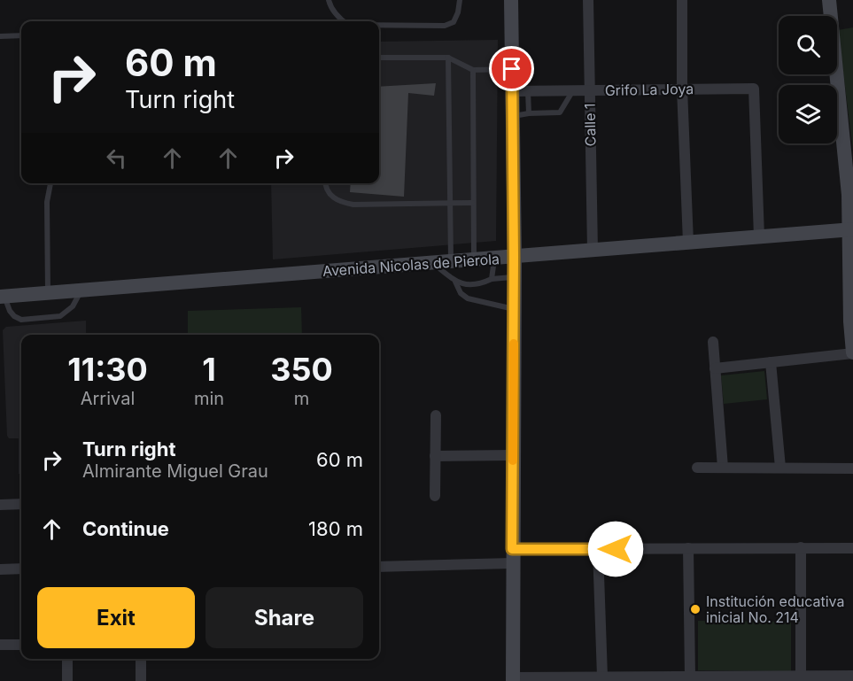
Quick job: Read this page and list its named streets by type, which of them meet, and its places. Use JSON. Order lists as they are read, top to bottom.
{
  "streets": {
    "street": ["Grifo La Joya", "Calle 1", "Avenida Nicolas de Pierola"]
  },
  "crossings": [
    ["Grifo La Joya", "Calle 1"],
    ["Grifo La Joya", "Avenida Nicolas de Pierola"],
    ["Calle 1", "Avenida Nicolas de Pierola"]
  ],
  "places": ["Institución educativa inicial No. 214"],
  "page": {
    "turn": ["60 m", "Turn right"],
    "eta": [
      "11:30",
      "Arrival",
      "1",
      "min",
      "350",
      "m"
    ],
    "list": [
      {
        "name": "Turn right",
        "note": "Almirante Miguel Grau",
        "value": "60 m"
      },
      {
        "name": "Continue",
        "value": "180 m"
      }
    ],
    "buttons": ["Exit", "Share"]
  }
}
